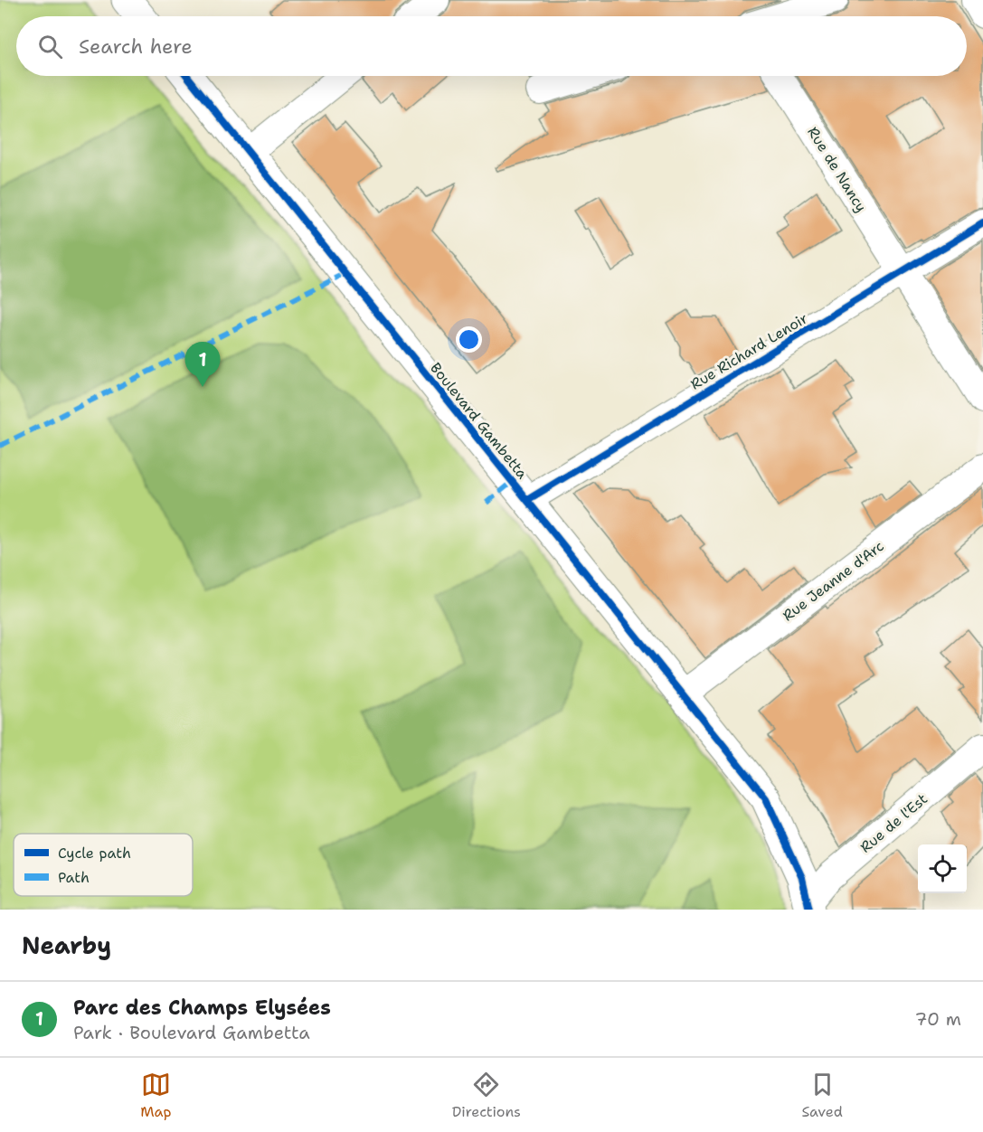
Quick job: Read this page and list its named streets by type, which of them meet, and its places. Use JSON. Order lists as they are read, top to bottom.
{
  "streets": {
    "main road": ["Boulevard Gambetta"],
    "street": [
      "Rue de Nancy",
      "Rue Richard Lenoir",
      "Rue Jeanne d'Arc",
      "Rue de l'Est"
    ]
  },
  "crossings": [
    ["Rue de Nancy", "Rue Richard Lenoir"],
    ["Rue Richard Lenoir", "Boulevard Gambetta"],
    ["Boulevard Gambetta", "Rue Jeanne d'Arc"],
    ["Boulevard Gambetta", "Rue de l'Est"]
  ],
  "legend": ["Cycle path", "Path"],
  "page": {
    "search": "Search here",
    "pins": "1",
    "heading": "Nearby",
    "list": [
      {
        "mark": "1",
        "name": "Parc des Champs Elysées",
        "note": "Park · Boulevard Gambetta",
        "value": "70 m"
      }
    ],
    "nav": ["Map", "Directions", "Saved"]
  }
}
